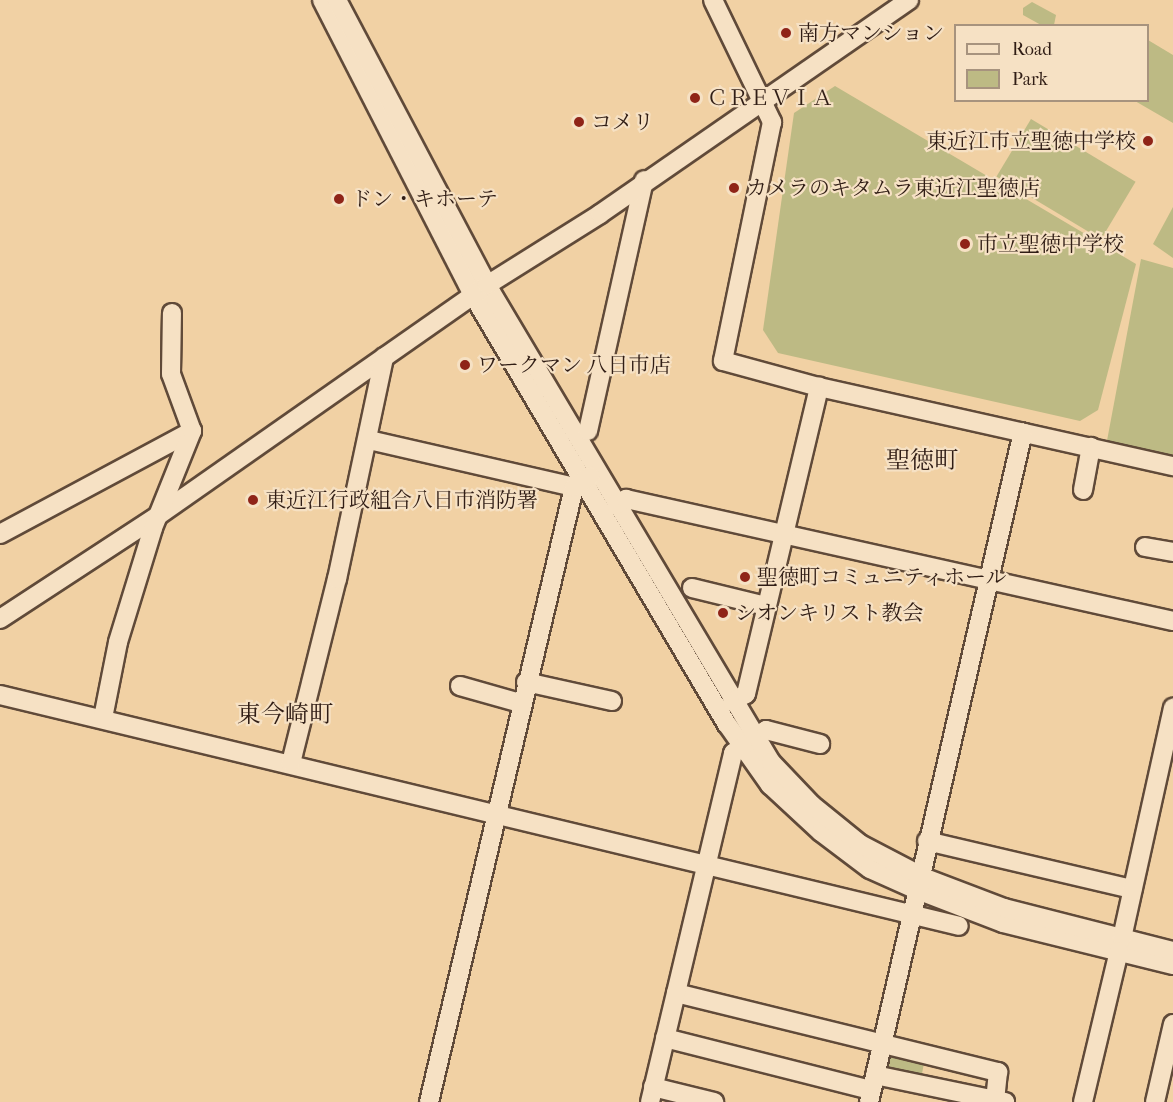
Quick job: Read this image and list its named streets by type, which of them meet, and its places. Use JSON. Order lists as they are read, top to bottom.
{
  "districts": ["聖徳町", "東今崎町"],
  "places": [
    "南方マンション",
    "ＣＲＥＶＩＡ",
    "コメリ",
    "東近江市立聖徳中学校",
    "カメラのキタムラ東近江聖徳店",
    "ドン・キホーテ",
    "市立聖徳中学校",
    "ワークマン 八日市店",
    "東近江行政組合八日市消防署",
    "聖徳町コミュニティホール",
    "シオンキリスト教会"
  ],
  "legend": ["Road", "Park"]
}
